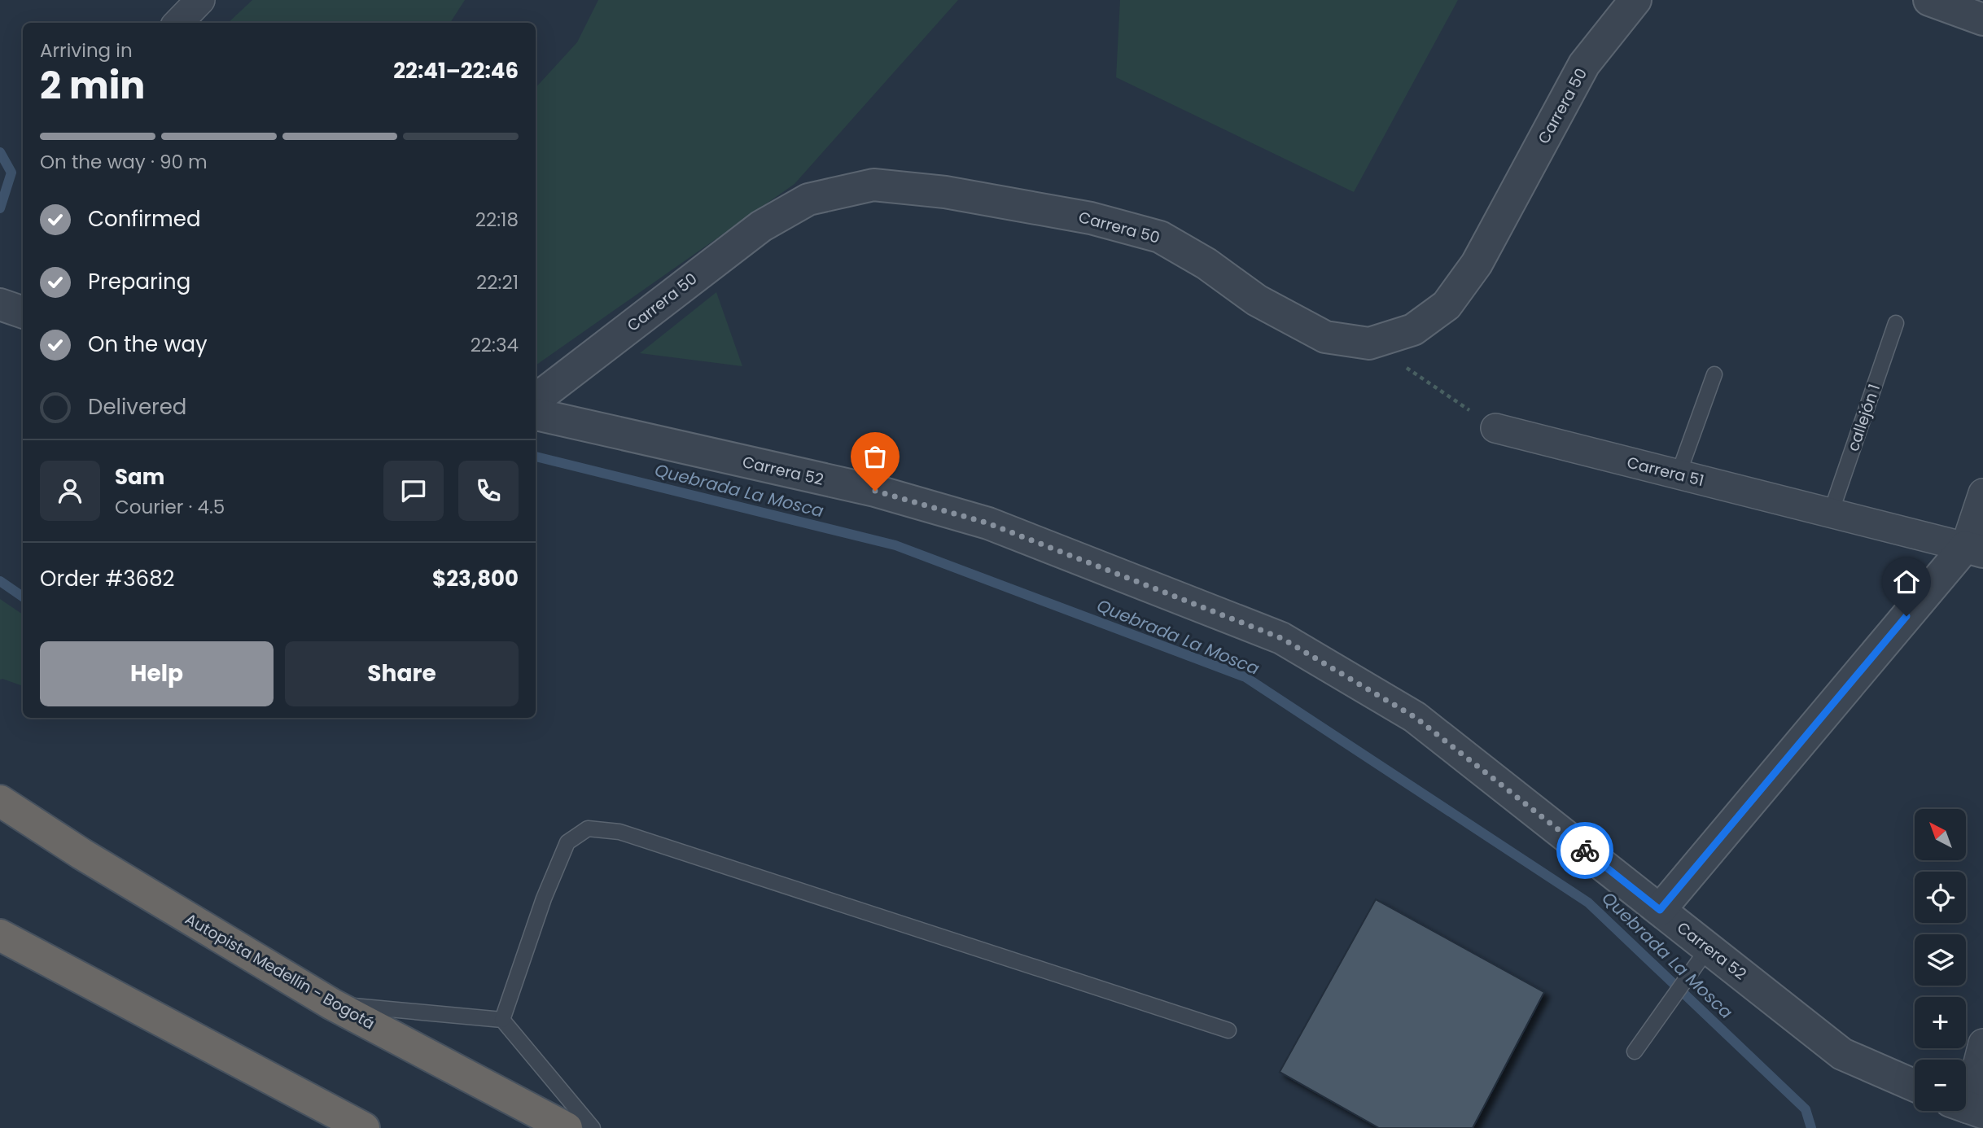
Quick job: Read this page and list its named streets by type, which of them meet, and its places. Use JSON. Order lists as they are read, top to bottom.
{
  "streets": {
    "highway": ["Autopista Medellín - Bogotá"],
    "street": ["Carrera 50", "Carrera 52", "Carrera 51"],
    "lane": ["callejón 1"]
  },
  "crossings": [
    ["callejón 1", "Carrera 51"]
  ],
  "water": ["Quebrada La Mosca"],
  "north": "top left",
  "page": {
    "heading": ["2 min", "Arriving in", "22:41–22:46"],
    "panel": [
      "Sam",
      "Courier · 4.5",
      "Order #3682",
      "$23,800"
    ],
    "bar": "On the way · 90 m",
    "list": [
      ["Confirmed", "22:18"],
      ["Preparing", "22:21"],
      ["On the way", "22:34"],
      "Delivered"
    ],
    "buttons": ["Help", "Share"],
    "map_buttons": ["+", "−"]
  }
}
